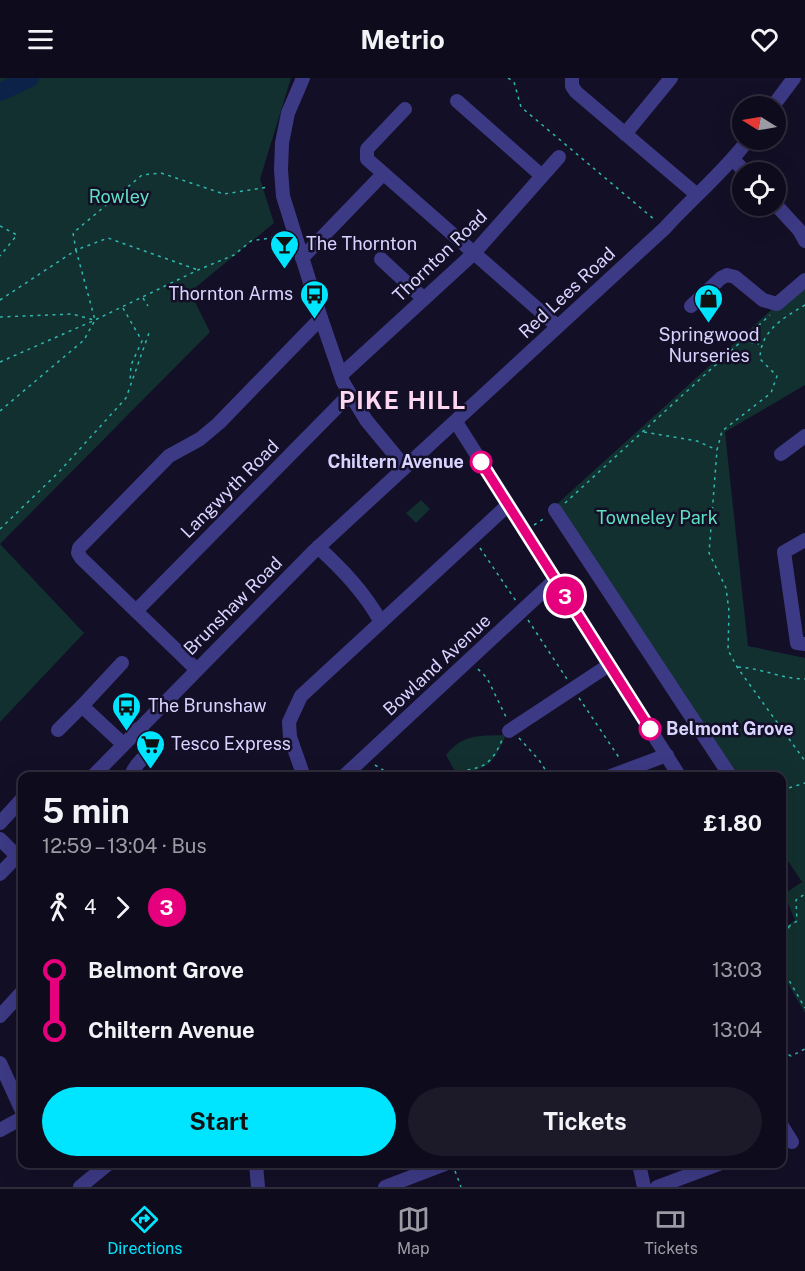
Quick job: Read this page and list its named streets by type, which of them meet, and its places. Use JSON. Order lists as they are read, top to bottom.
{
  "streets": {
    "street": [
      "Thornton Road",
      "Red Lees Road",
      "Langwyth Road",
      "Brunshaw Road",
      "Bowland Avenue"
    ]
  },
  "crossings": [
    ["Red Lees Road", "Brunshaw Road"]
  ],
  "districts": ["PIKE HILL"],
  "parks": ["Rowley", "Towneley Park"],
  "places": {
    "bar": ["The Thornton"],
    "bus stop": ["Thornton Arms", "The Brunshaw"],
    "shop": ["Springwood Nurseries"],
    "other": ["Chiltern Avenue", "Belmont Grove"],
    "supermarket": ["Tesco Express"]
  },
  "lines": ["bus line 3"],
  "north": "left",
  "page": {
    "header": "Metrio",
    "on_map": "3",
    "heading": ["5 min", "12:59 – 13:04 · Bus", "£1.80"],
    "legs": ["4", "3"],
    "list": [
      {
        "name": "Belmont Grove",
        "value": "13:03"
      },
      {
        "name": "Chiltern Avenue",
        "value": "13:04"
      }
    ],
    "buttons": ["Start", "Tickets"],
    "tabs": ["Directions", "Map", "Tickets"]
  }
}
